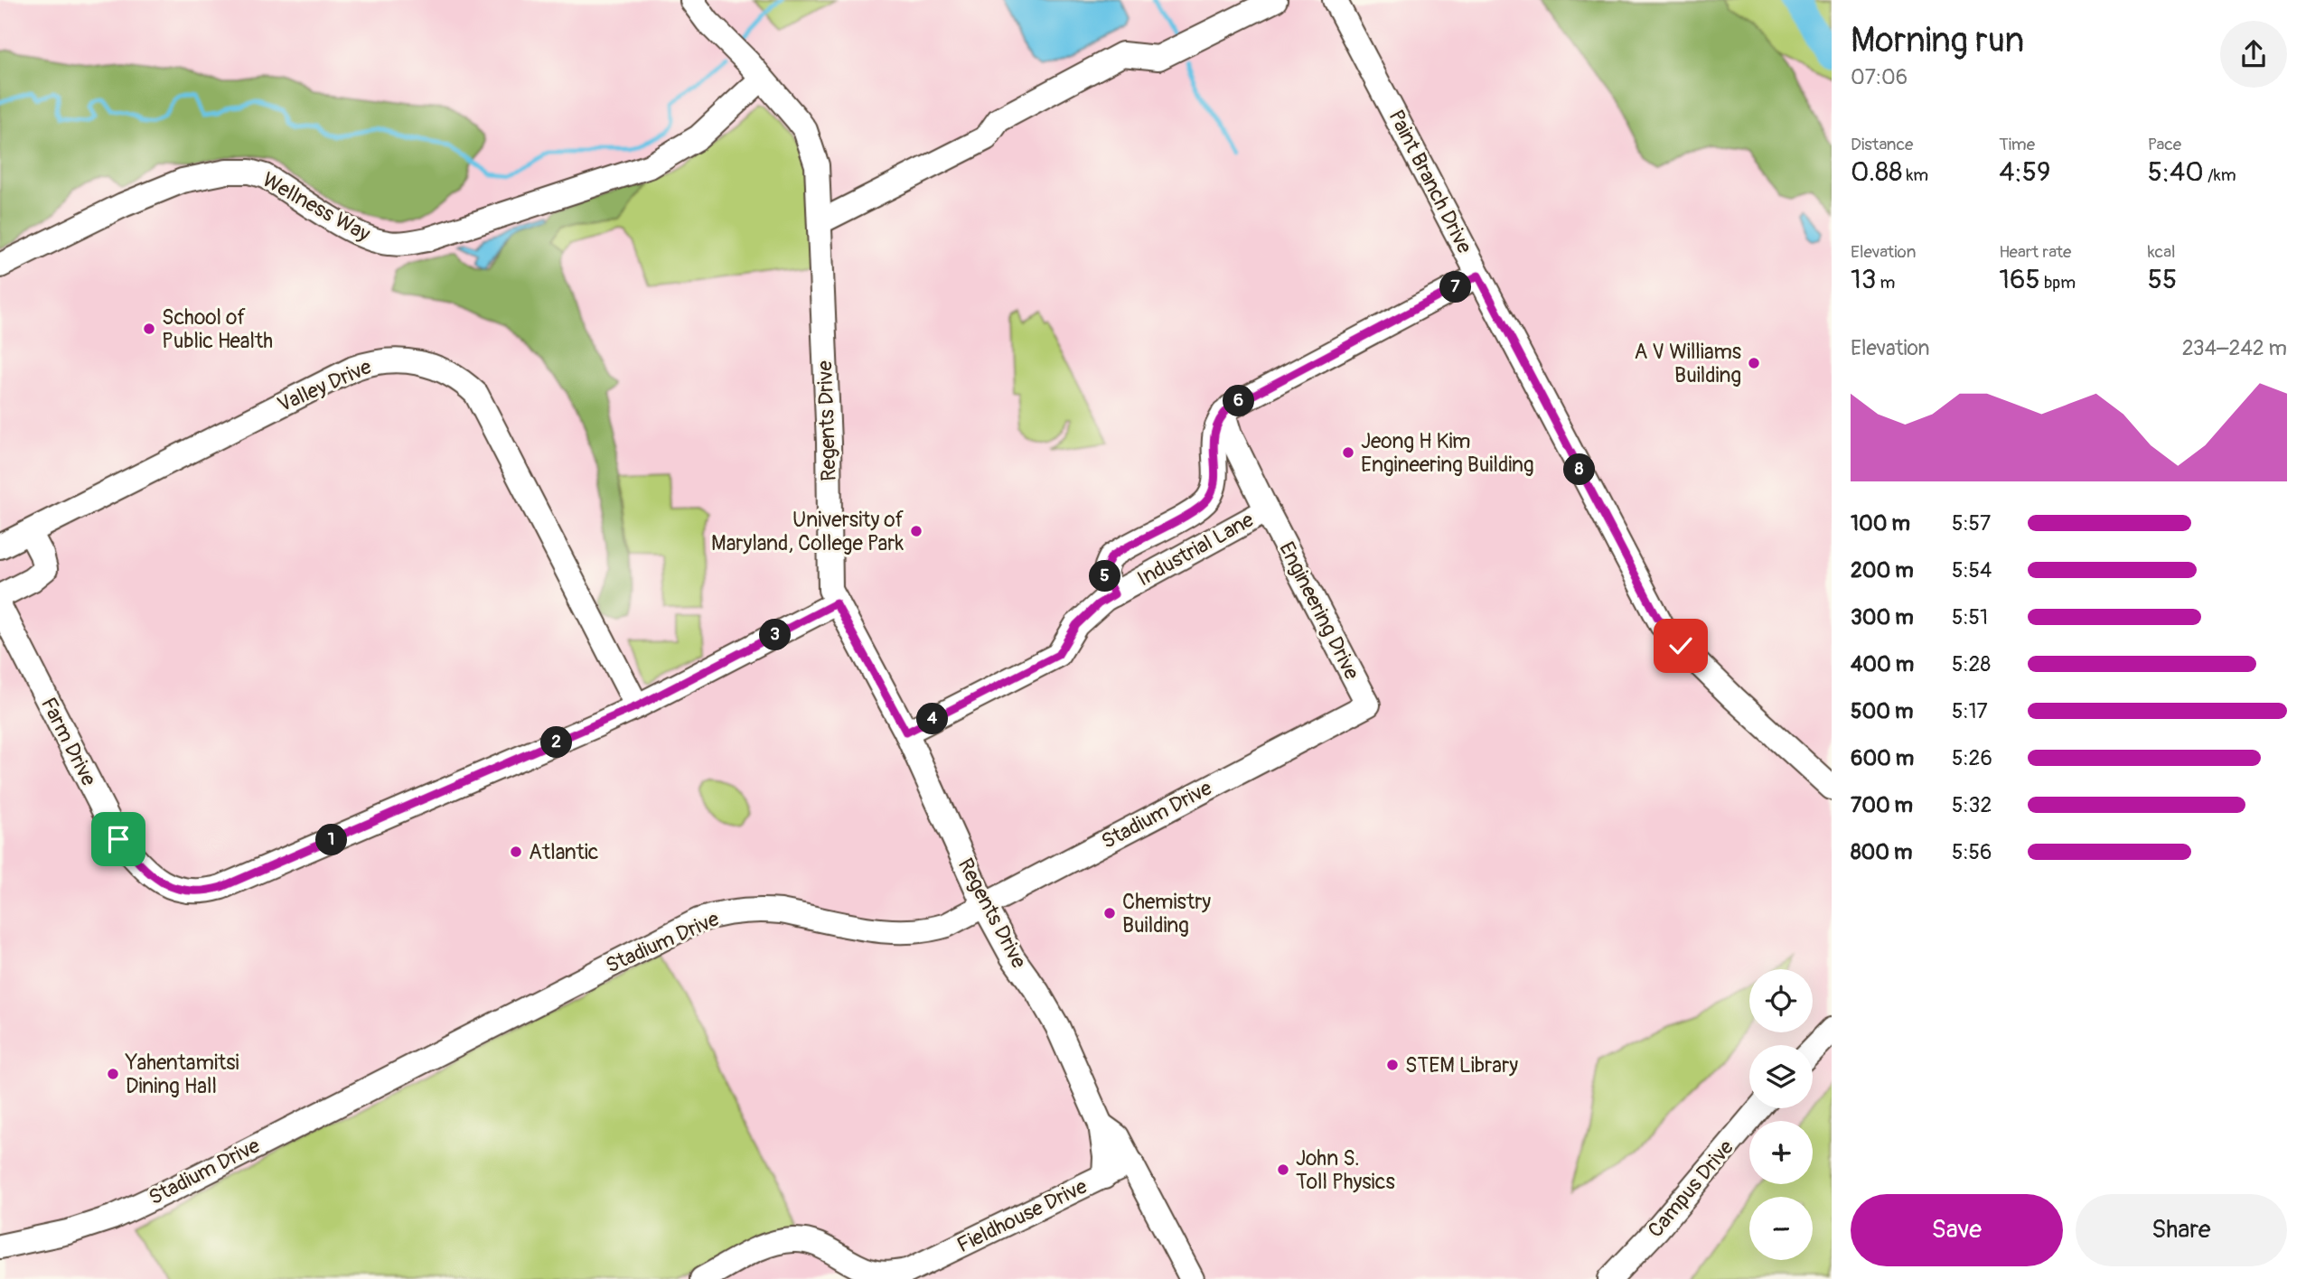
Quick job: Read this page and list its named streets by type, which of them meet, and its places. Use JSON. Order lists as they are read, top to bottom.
{
  "streets": {
    "street": [
      "Paint Branch Drive",
      "Wellness Way",
      "Valley Drive",
      "Regents Drive",
      "Industrial Lane",
      "Engineering Drive",
      "Farm Drive",
      "Stadium Drive",
      "Campus Drive",
      "Fieldhouse Drive"
    ]
  },
  "crossings": [
    ["Wellness Way", "Regents Drive"],
    ["Valley Drive", "Farm Drive"],
    ["Regents Drive", "Industrial Lane"],
    ["Regents Drive", "Farm Drive"],
    ["Regents Drive", "Stadium Drive"],
    ["Regents Drive", "Fieldhouse Drive"],
    ["Industrial Lane", "Engineering Drive"],
    ["Engineering Drive", "Stadium Drive"]
  ],
  "places": [
    "School of Public Health",
    "A V Williams Building",
    "Jeong H Kim Engineering Building",
    "University of Maryland, College Park",
    "Atlantic",
    "Chemistry Building",
    "STEM Library",
    "Yahentamitsi Dining Hall",
    "John S. Toll Physics"
  ],
  "page": {
    "heading": ["Morning run", "07:06"],
    "stats": [
      ["Distance", "0.88 km"],
      ["Time", "4:59"],
      ["Pace", "5:40 /km"],
      ["Elevation", "13 m"],
      ["Heart rate", "165 bpm"],
      ["kcal", "55"]
    ],
    "pins": [
      "7",
      "6",
      "8",
      "5",
      "3",
      "4",
      "2",
      "1"
    ],
    "chart": ["Elevation", "234–242 m"],
    "list": [
      {
        "name": "100 m",
        "note": "5:57"
      },
      {
        "name": "200 m",
        "note": "5:54"
      },
      {
        "name": "300 m",
        "note": "5:51"
      },
      {
        "name": "400 m",
        "note": "5:28"
      },
      {
        "name": "500 m",
        "note": "5:17"
      },
      {
        "name": "600 m",
        "note": "5:26"
      },
      {
        "name": "700 m",
        "note": "5:32"
      },
      {
        "name": "800 m",
        "note": "5:56"
      }
    ],
    "map_buttons": ["+", "−"],
    "buttons": ["Save", "Share"]
  }
}
